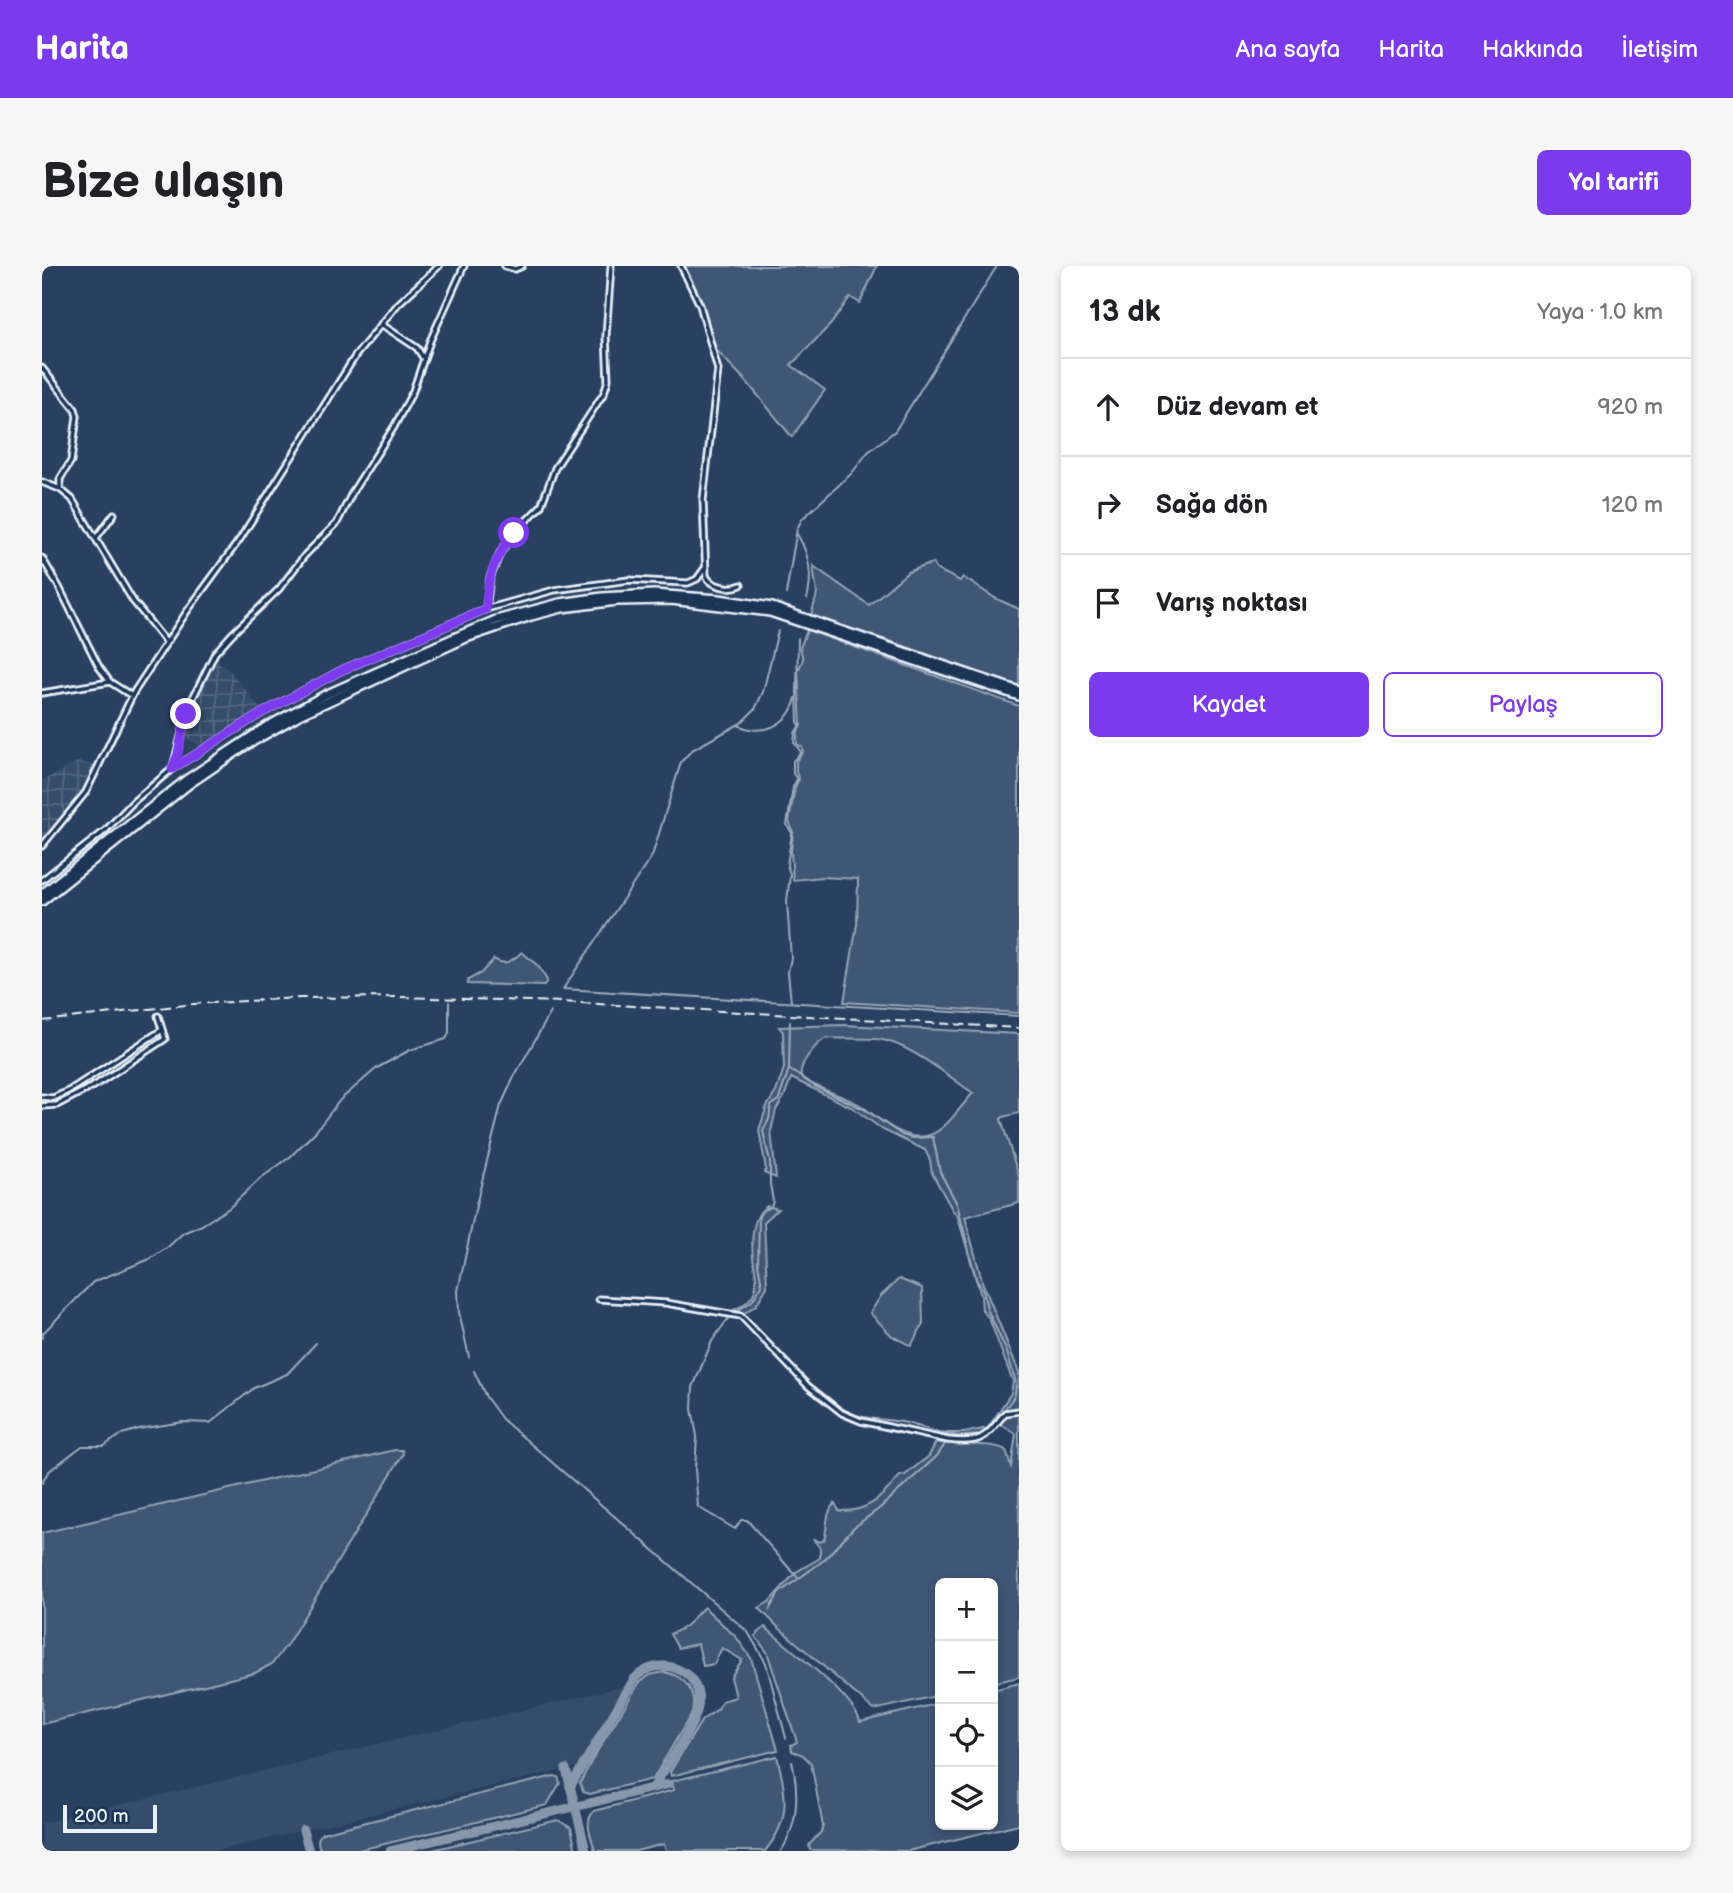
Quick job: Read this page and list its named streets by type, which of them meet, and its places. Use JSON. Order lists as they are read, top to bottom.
{
  "scale_bar": "200 m",
  "page": {
    "header": "Harita",
    "nav": [
      "Ana sayfa",
      "Harita",
      "Hakkında",
      "İletişim"
    ],
    "buttons": [
      "Yol tarifi",
      ["Kaydet", "Paylaş"]
    ],
    "title": "Bize ulaşın",
    "heading": ["13 dk", "Yaya · 1.0 km"],
    "list": [
      ["Düz devam et", "920 m"],
      ["Sağa dön", "120 m"],
      "Varış noktası"
    ],
    "map_buttons": ["+", "−"],
    "scale": "200 m"
  }
}
